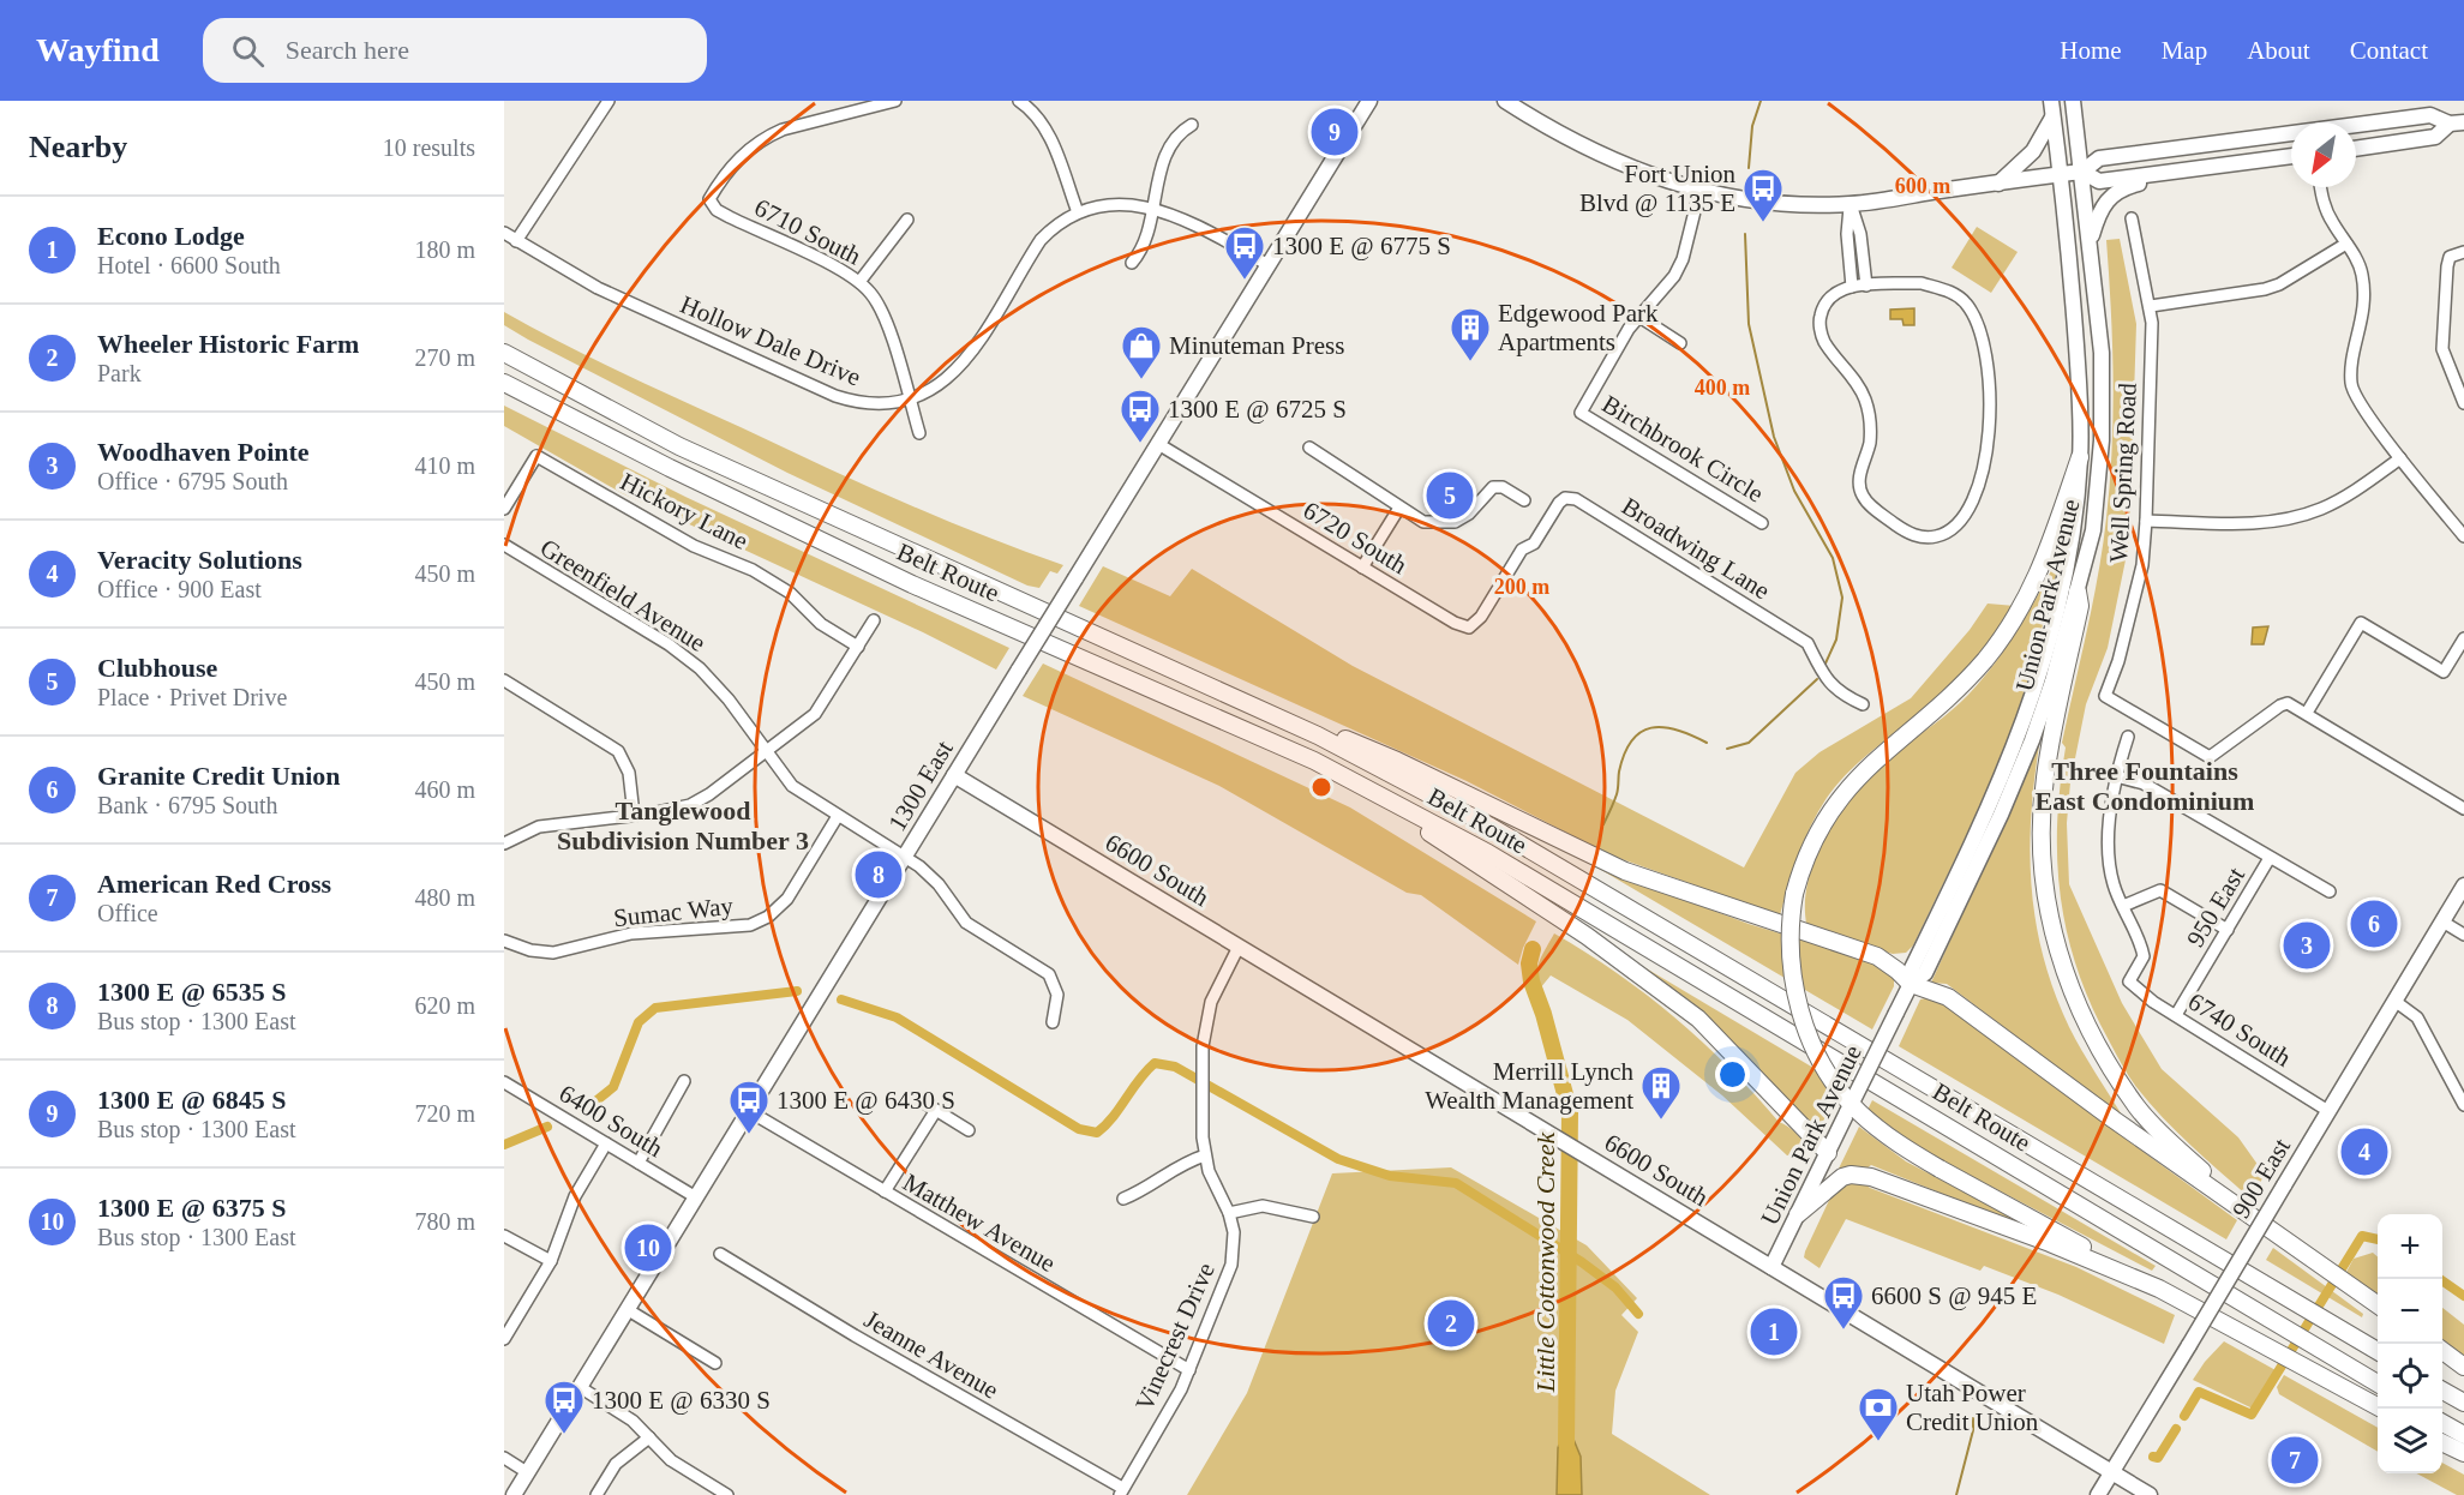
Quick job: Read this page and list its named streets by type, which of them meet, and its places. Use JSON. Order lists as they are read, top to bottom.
{
  "streets": {
    "highway": ["Belt Route"],
    "main road": [
      "Union Park Avenue",
      "1300 East",
      "6600 South",
      "900 East"
    ],
    "street": [
      "6710 South",
      "Hollow Dale Drive",
      "Birchbrook Circle",
      "Well Spring Road",
      "Hickory Lane",
      "6720 South",
      "Broadwing Lane",
      "Greenfield Avenue",
      "950 East",
      "Sumac Way",
      "6740 South",
      "6400 South",
      "Matthew Avenue",
      "Vinecrest Drive",
      "Jeanne Avenue"
    ]
  },
  "crossings": [
    ["6710 South", "Hollow Dale Drive"],
    ["Hollow Dale Drive", "1300 East"],
    ["6720 South", "Broadwing Lane"],
    ["6720 South", "1300 East"],
    ["Greenfield Avenue", "1300 East"],
    ["Greenfield Avenue", "Sumac Way"],
    ["Union Park Avenue", "6600 South"],
    ["1300 East", "6600 South"],
    ["1300 East", "6400 South"],
    ["1300 East", "Matthew Avenue"],
    ["6600 South", "900 East"],
    ["6600 South", "Vinecrest Drive"],
    ["950 East", "6740 South"],
    ["6740 South", "900 East"],
    ["Matthew Avenue", "Vinecrest Drive"],
    ["Vinecrest Drive", "Jeanne Avenue"]
  ],
  "districts": ["Three Fountains East Condominium", "Tanglewood Subdivision Number 3"],
  "water": ["Little Cottonwood Creek"],
  "places": {
    "bus stop": [
      "Fort Union Blvd @ 1135 E",
      "1300 E @ 6775 S",
      "1300 E @ 6725 S",
      "1300 E @ 6430 S",
      "6600 S @ 945 E",
      "1300 E @ 6330 S"
    ],
    "building": ["Edgewood Park Apartments", "Merrill Lynch Wealth Management"],
    "shop": ["Minuteman Press"],
    "bank": ["Utah Power Credit Union"]
  },
  "north": "bottom left",
  "page": {
    "header": "Wayfind",
    "search": "Search here",
    "nav": [
      "Home",
      "Map",
      "About",
      "Contact"
    ],
    "heading": ["Nearby", "10 results"],
    "pins": [
      "9",
      "5",
      "8",
      "6",
      "3",
      "4",
      "10",
      "2",
      "1",
      "7"
    ],
    "list": [
      {
        "mark": "1",
        "name": "Econo Lodge",
        "note": "Hotel · 6600 South",
        "value": "180 m"
      },
      {
        "mark": "2",
        "name": "Wheeler Historic Farm",
        "note": "Park",
        "value": "270 m"
      },
      {
        "mark": "3",
        "name": "Woodhaven Pointe",
        "note": "Office · 6795 South",
        "value": "410 m"
      },
      {
        "mark": "4",
        "name": "Veracity Solutions",
        "note": "Office · 900 East",
        "value": "450 m"
      },
      {
        "mark": "5",
        "name": "Clubhouse",
        "note": "Place · Privet Drive",
        "value": "450 m"
      },
      {
        "mark": "6",
        "name": "Granite Credit Union",
        "note": "Bank · 6795 South",
        "value": "460 m"
      },
      {
        "mark": "7",
        "name": "American Red Cross",
        "note": "Office",
        "value": "480 m"
      },
      {
        "mark": "8",
        "name": "1300 E @ 6535 S",
        "note": "Bus stop · 1300 East",
        "value": "620 m"
      },
      {
        "mark": "9",
        "name": "1300 E @ 6845 S",
        "note": "Bus stop · 1300 East",
        "value": "720 m"
      },
      {
        "mark": "10",
        "name": "1300 E @ 6375 S",
        "note": "Bus stop · 1300 East",
        "value": "780 m"
      }
    ],
    "map_buttons": ["+", "−"]
  },
  "rings": ["600 m", "400 m", "200 m"]
}
